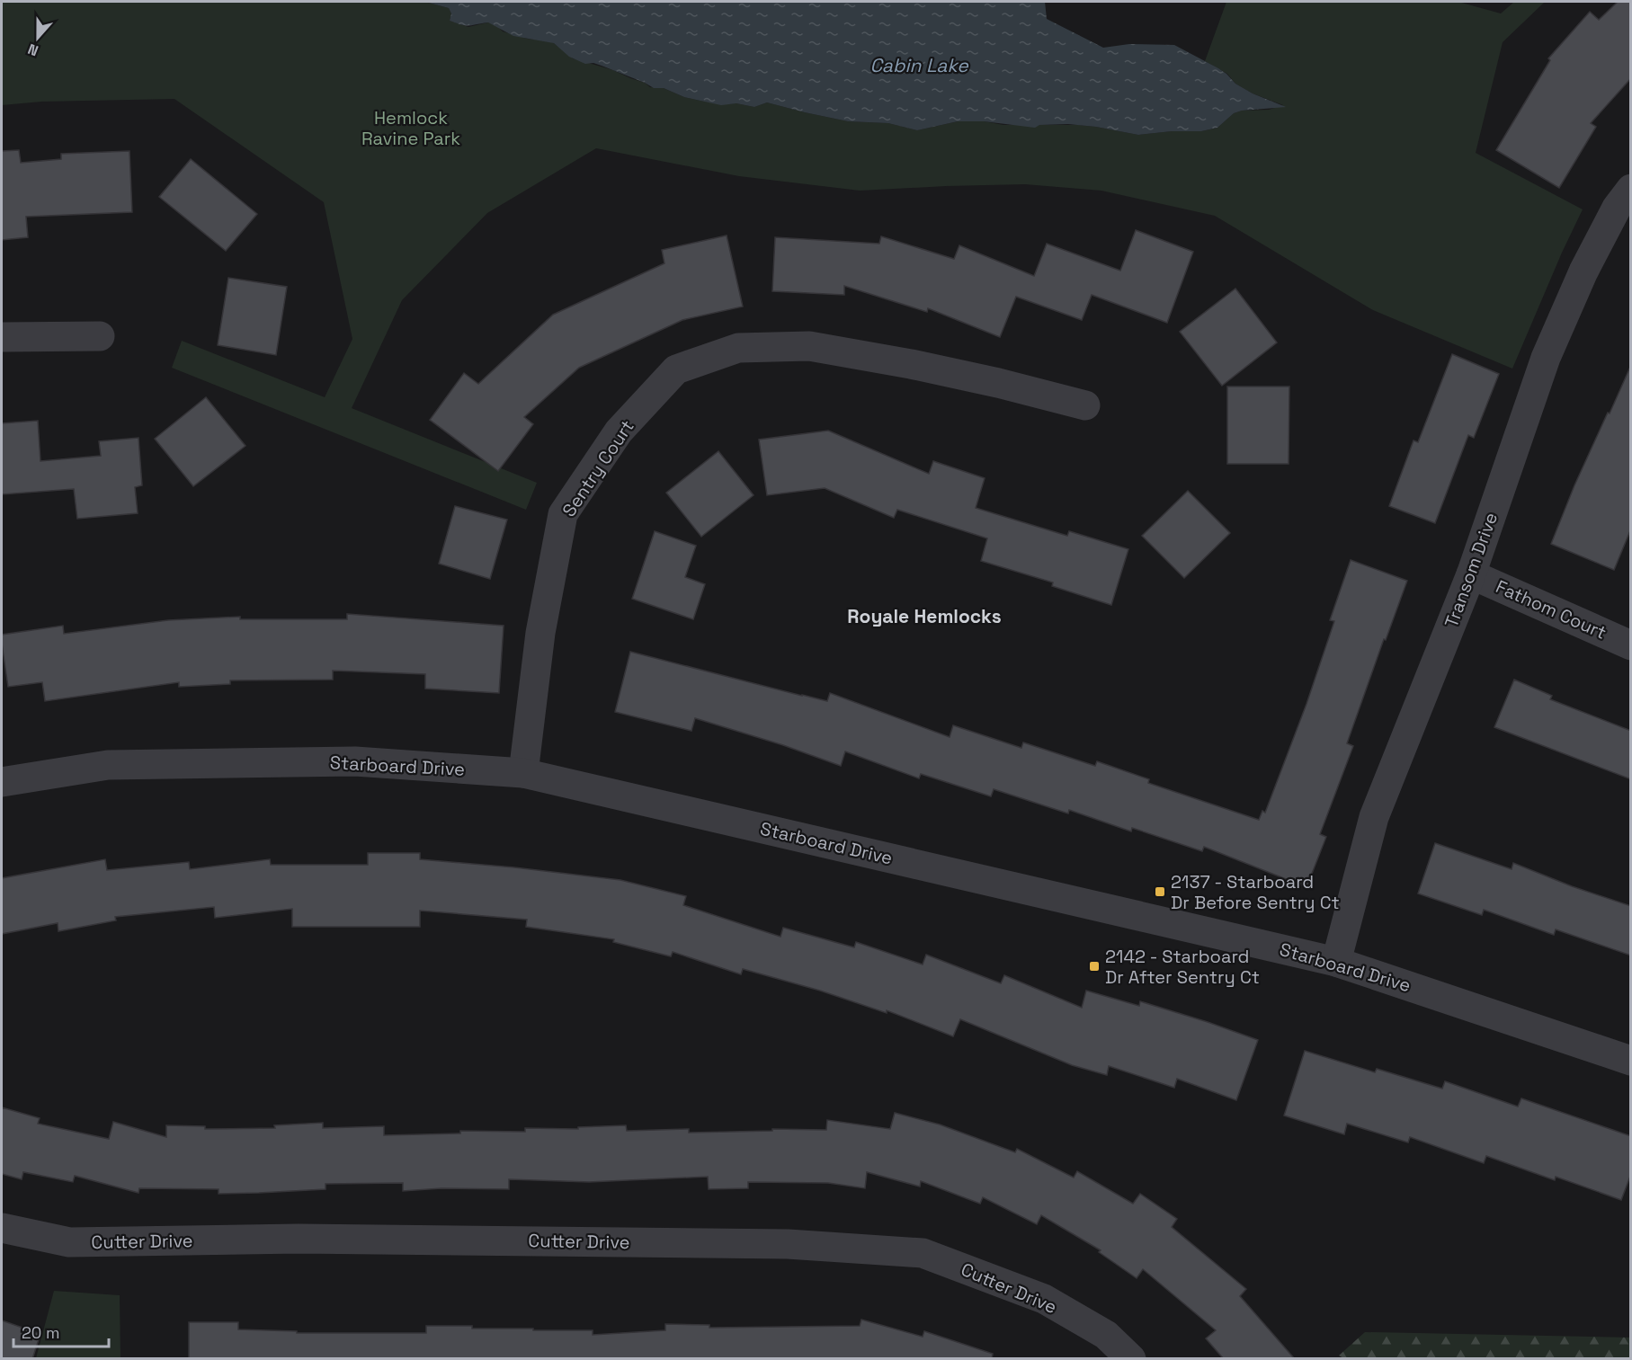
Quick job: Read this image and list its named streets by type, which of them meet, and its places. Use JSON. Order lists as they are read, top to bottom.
{
  "streets": {
    "street": [
      "Sentry Court",
      "Transom Drive",
      "Fathom Court",
      "Starboard Drive",
      "Cutter Drive"
    ]
  },
  "crossings": [
    ["Sentry Court", "Starboard Drive"],
    ["Transom Drive", "Fathom Court"],
    ["Transom Drive", "Starboard Drive"]
  ],
  "districts": ["Royale Hemlocks"],
  "water": ["Cabin Lake"],
  "parks": ["Hemlock Ravine Park"],
  "places": {
    "transit": ["2137 - Starboard Dr Before Sentry Ct", "2142 - Starboard Dr After Sentry Ct"]
  },
  "scale_bar": "20 m",
  "north": "bottom"
}
